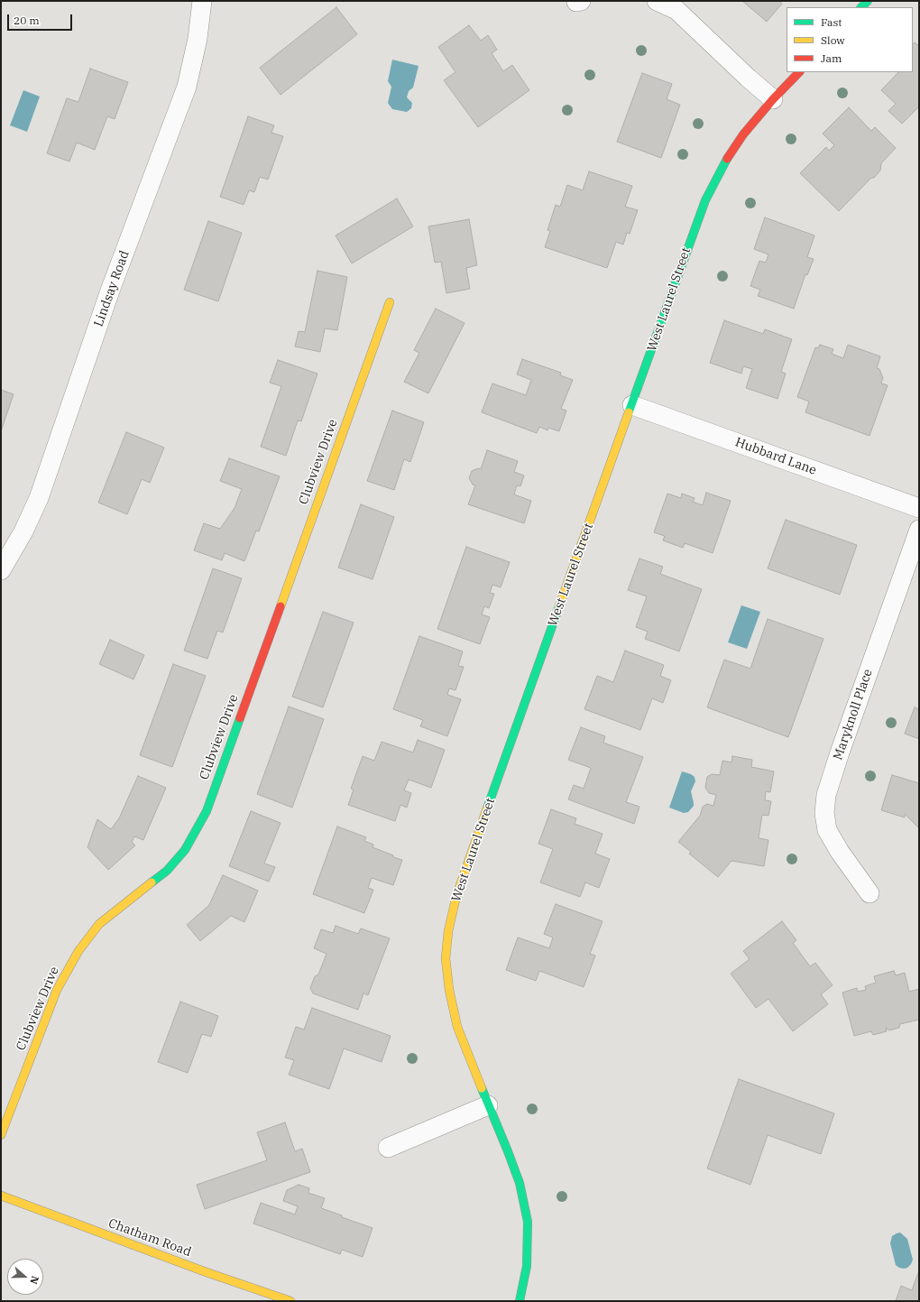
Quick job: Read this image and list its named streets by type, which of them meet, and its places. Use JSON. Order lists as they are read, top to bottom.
{
  "streets": {
    "street": [
      "Lindsay Road",
      "West Laurel Street",
      "Hubbard Lane",
      "Clubview Drive",
      "Maryknoll Place",
      "Chatham Road"
    ]
  },
  "crossings": [
    ["West Laurel Street", "Hubbard Lane"]
  ],
  "legend": ["Fast", "Slow", "Jam"],
  "scale_bar": "20 m",
  "north": "right"
}
